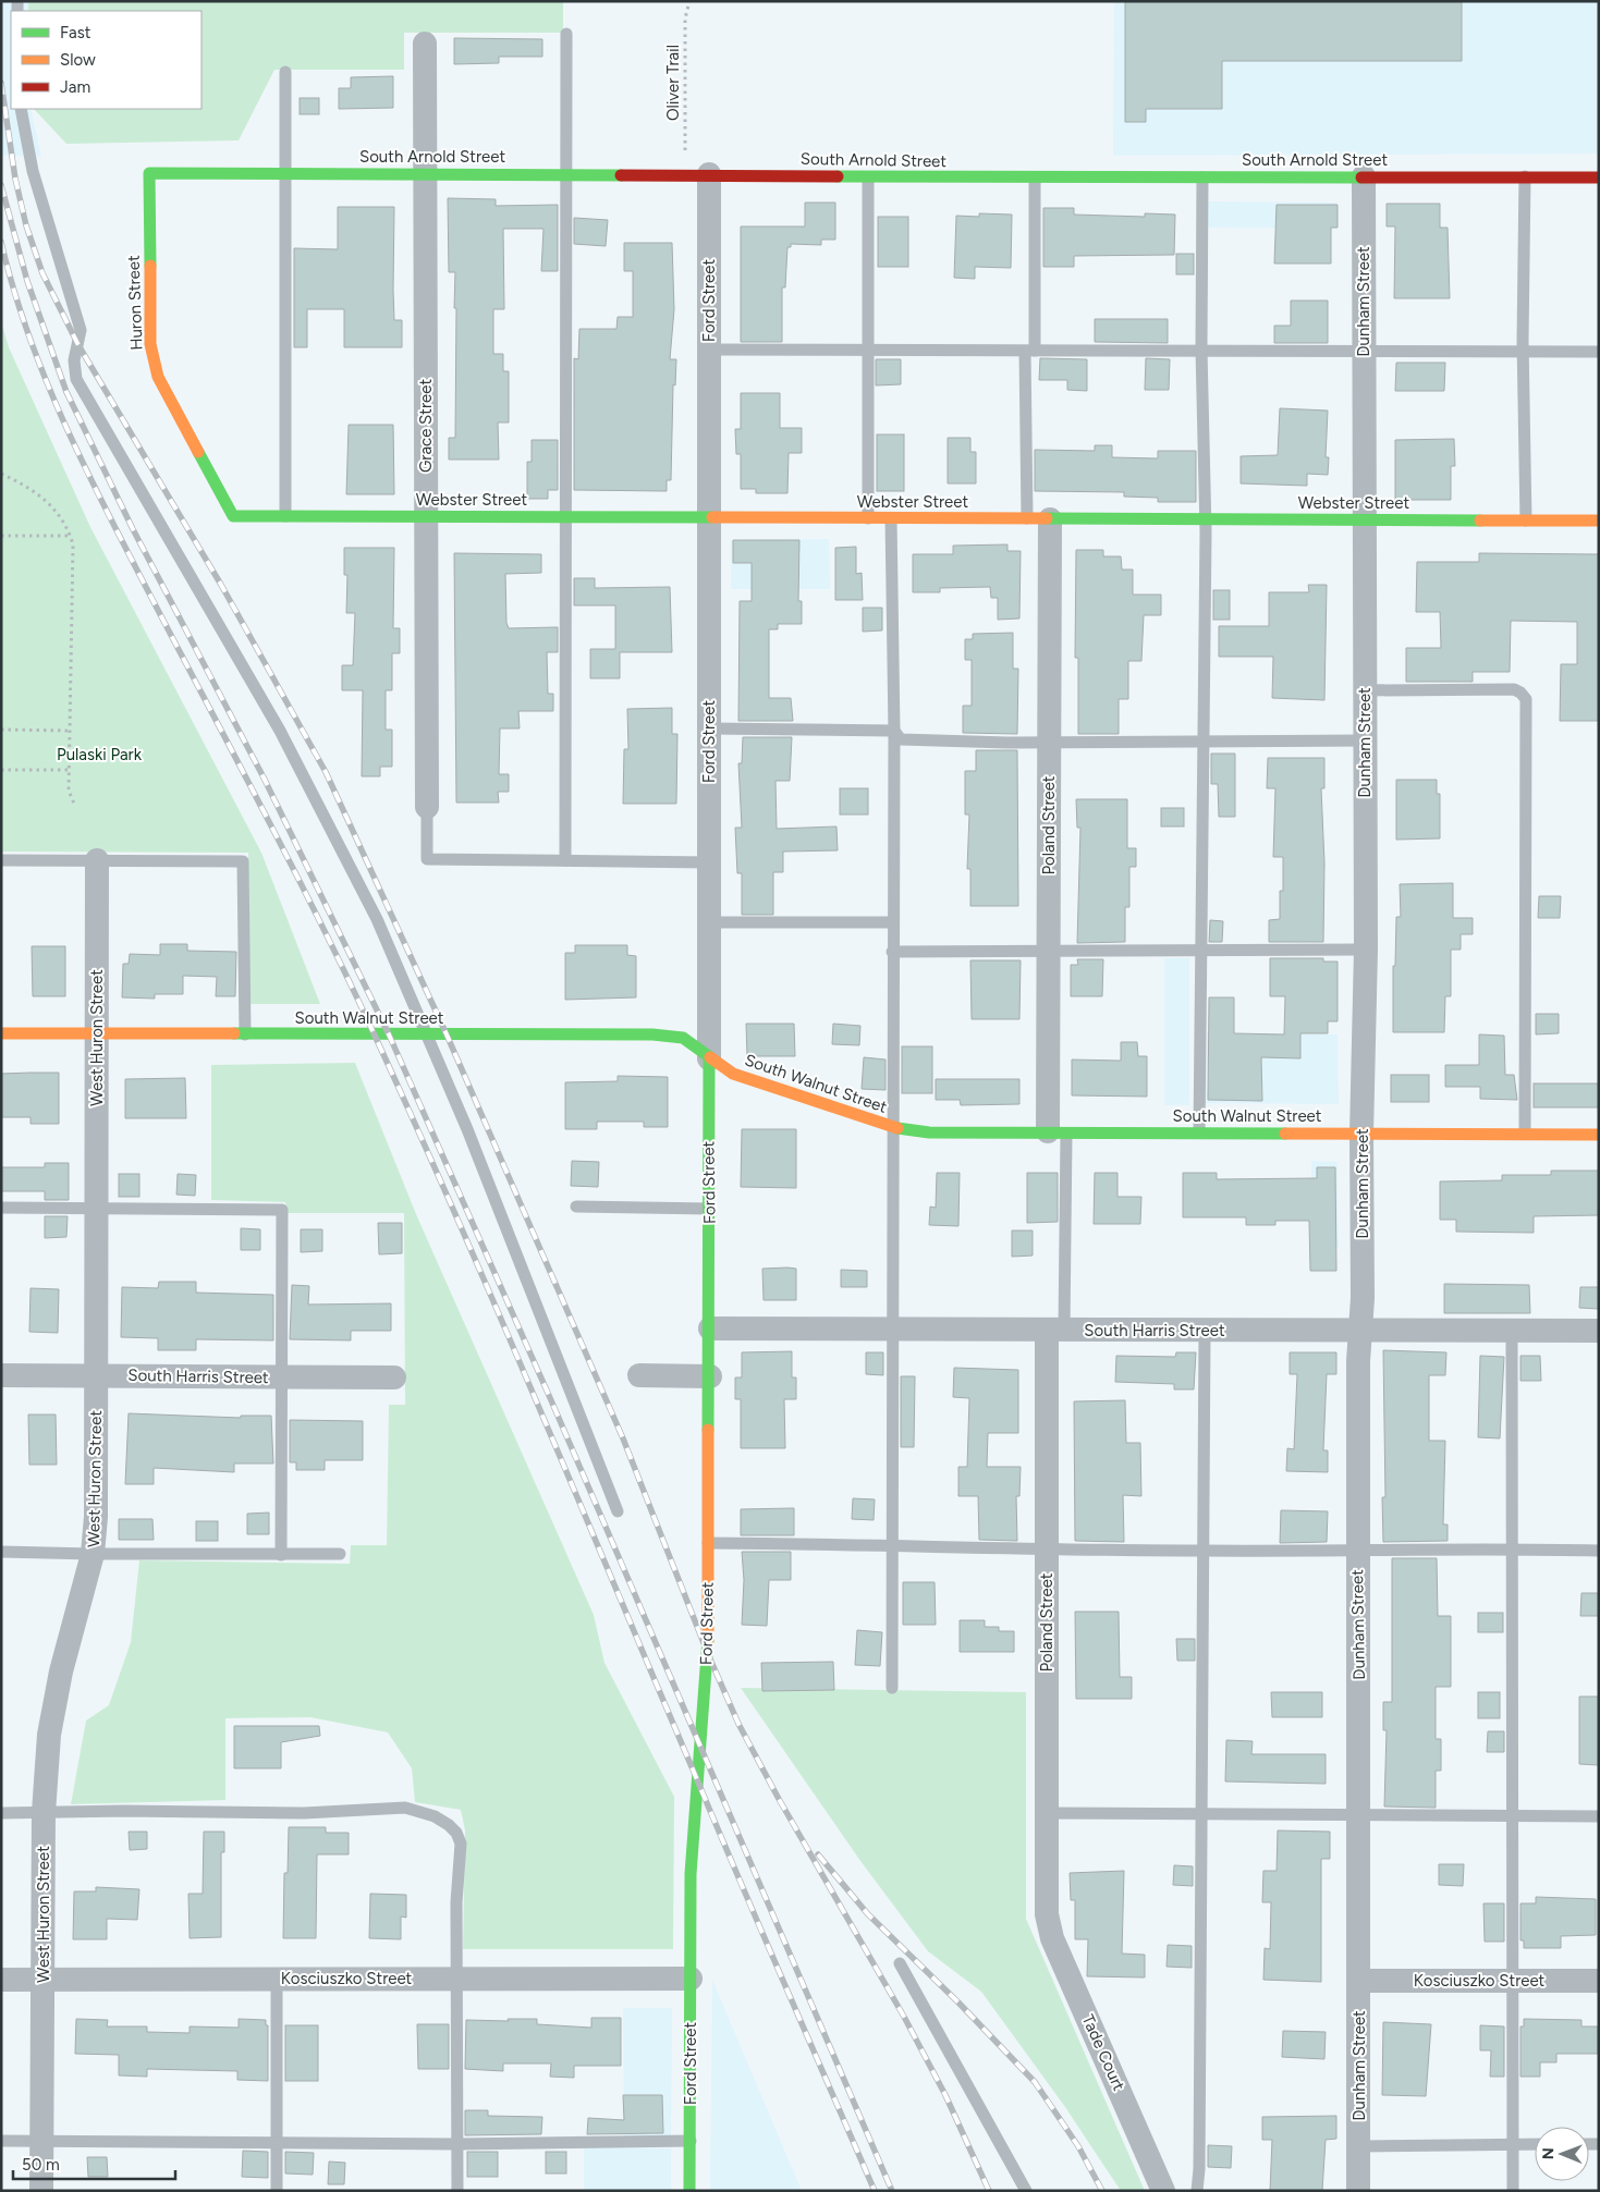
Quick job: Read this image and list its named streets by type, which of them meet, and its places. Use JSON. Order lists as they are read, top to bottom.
{
  "streets": {
    "street": [
      "South Arnold Street",
      "Ford Street",
      "Dunham Street",
      "Huron Street",
      "Grace Street",
      "Webster Street",
      "Poland Street",
      "South Walnut Street",
      "West Huron Street",
      "South Harris Street",
      "Kosciuszko Street",
      "Tade Court"
    ],
    "path": ["Oliver Trail"]
  },
  "crossings": [
    ["South Arnold Street", "Ford Street"],
    ["South Arnold Street", "Dunham Street"],
    ["South Arnold Street", "Huron Street"],
    ["South Arnold Street", "Grace Street"],
    ["Ford Street", "Webster Street"],
    ["Ford Street", "South Walnut Street"],
    ["Ford Street", "South Harris Street"],
    ["Ford Street", "Kosciuszko Street"],
    ["Dunham Street", "Webster Street"],
    ["Dunham Street", "South Walnut Street"],
    ["Dunham Street", "South Harris Street"],
    ["Dunham Street", "Kosciuszko Street"],
    ["Huron Street", "Webster Street"],
    ["Grace Street", "Webster Street"],
    ["Webster Street", "Poland Street"],
    ["Poland Street", "South Walnut Street"],
    ["Poland Street", "South Harris Street"],
    ["Poland Street", "Tade Court"],
    ["South Walnut Street", "West Huron Street"],
    ["West Huron Street", "South Harris Street"],
    ["West Huron Street", "Kosciuszko Street"]
  ],
  "parks": ["Pulaski Park"],
  "legend": ["Fast", "Slow", "Jam"],
  "scale_bar": "50 m",
  "north": "left"
}
